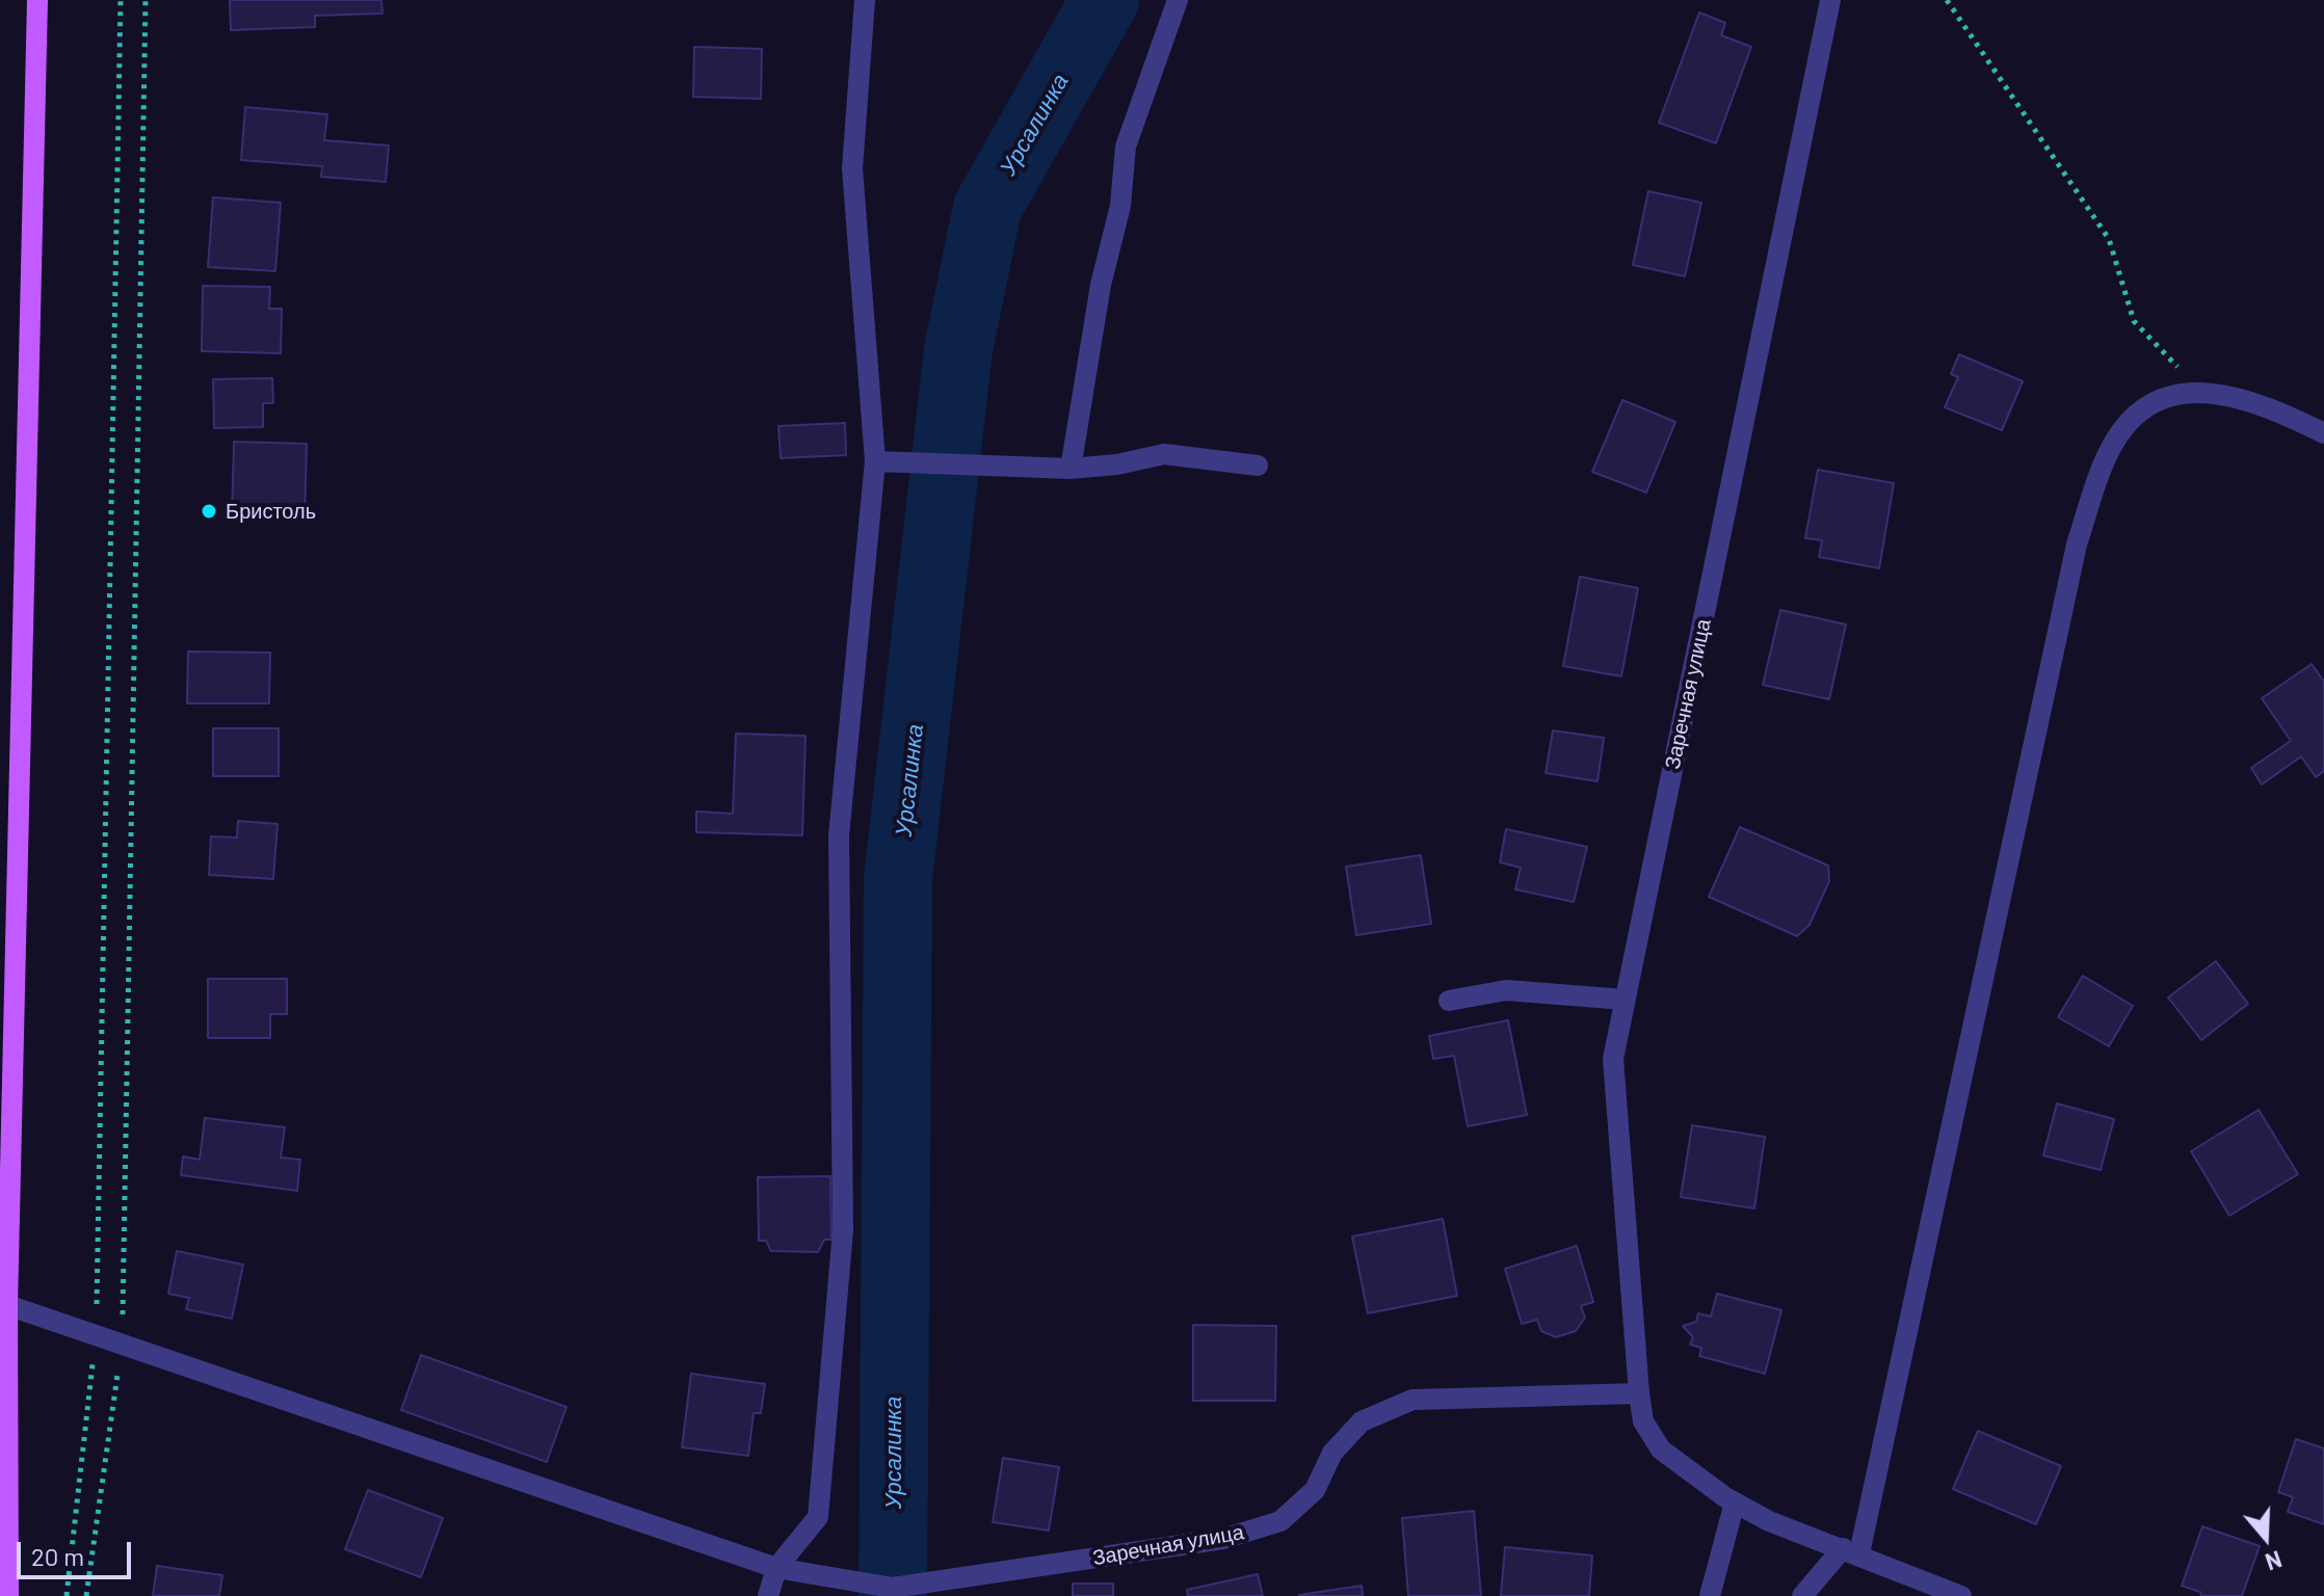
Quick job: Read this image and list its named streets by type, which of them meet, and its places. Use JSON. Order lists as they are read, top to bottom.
{
  "streets": {
    "street": ["Заречная улица"]
  },
  "water": ["Урсалинка"],
  "places": ["Бристоль"],
  "scale_bar": "20 m",
  "north": "bottom"
}
